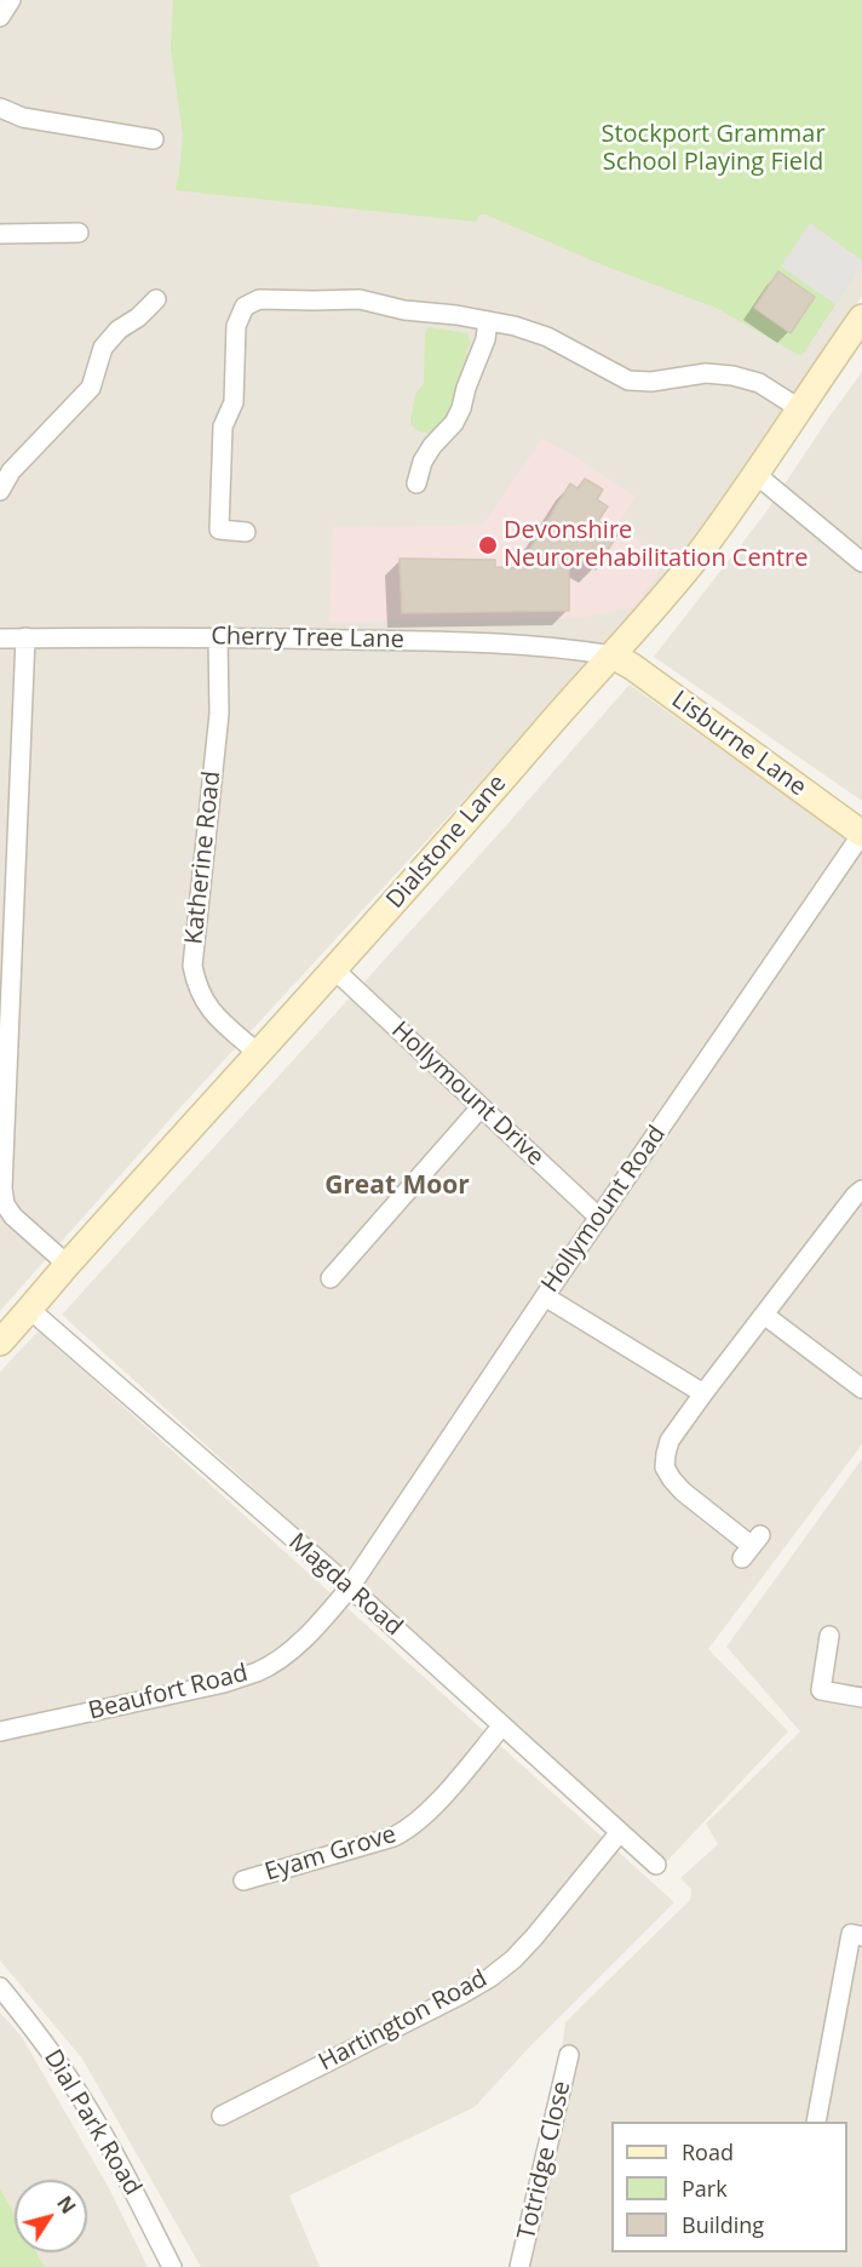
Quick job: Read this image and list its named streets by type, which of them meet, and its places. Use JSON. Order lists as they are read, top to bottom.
{
  "streets": {
    "street": [
      "Cherry Tree Lane",
      "Lisburne Lane",
      "Dialstone Lane",
      "Katherine Road",
      "Hollymount Drive",
      "Hollymount Road",
      "Magda Road",
      "Beaufort Road",
      "Eyam Grove",
      "Hartington Road",
      "Dial Park Road",
      "Totridge Close"
    ]
  },
  "crossings": [
    ["Cherry Tree Lane", "Lisburne Lane"],
    ["Cherry Tree Lane", "Dialstone Lane"],
    ["Cherry Tree Lane", "Katherine Road"],
    ["Lisburne Lane", "Dialstone Lane"],
    ["Lisburne Lane", "Hollymount Road"],
    ["Dialstone Lane", "Katherine Road"],
    ["Dialstone Lane", "Hollymount Drive"],
    ["Dialstone Lane", "Magda Road"],
    ["Hollymount Drive", "Hollymount Road"],
    ["Hollymount Road", "Magda Road"],
    ["Hollymount Road", "Beaufort Road"],
    ["Magda Road", "Beaufort Road"],
    ["Magda Road", "Eyam Grove"],
    ["Magda Road", "Hartington Road"]
  ],
  "districts": ["Great Moor"],
  "parks": ["Stockport Grammar School Playing Field"],
  "places": ["Devonshire Neurorehabilitation Centre"],
  "legend": ["Road", "Park", "Building"],
  "north": "top right"
}
